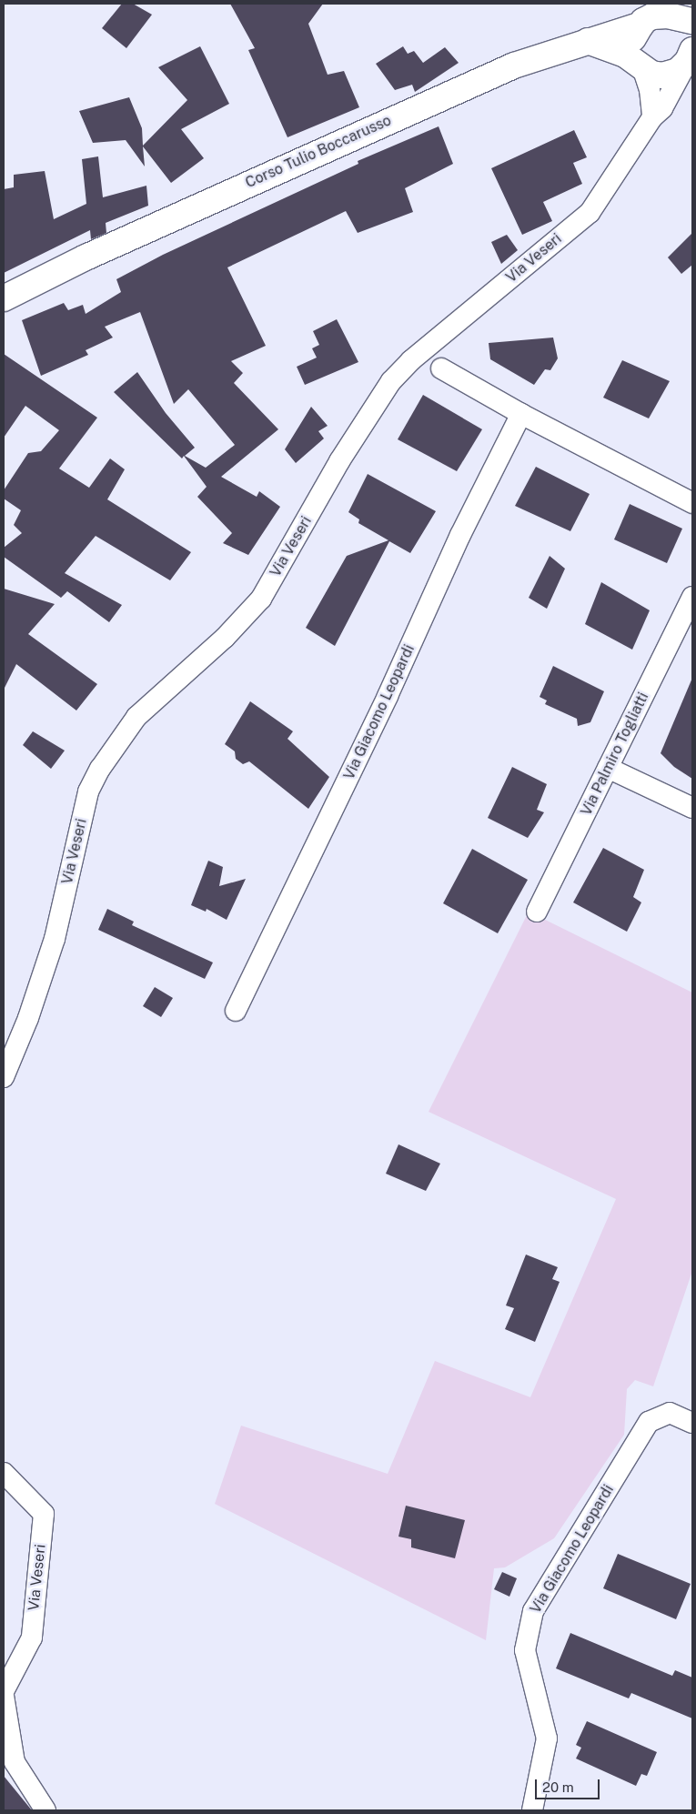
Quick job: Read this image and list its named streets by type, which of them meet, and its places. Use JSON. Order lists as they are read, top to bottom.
{
  "streets": {
    "street": [
      "Corso Tulio Boccarusso",
      "Via Veseri",
      "Via Giacomo Leopardi",
      "Via Palmiro Togliatti"
    ]
  },
  "crossings": [
    ["Corso Tulio Boccarusso", "Via Veseri"]
  ],
  "scale_bar": "20 m"
}
